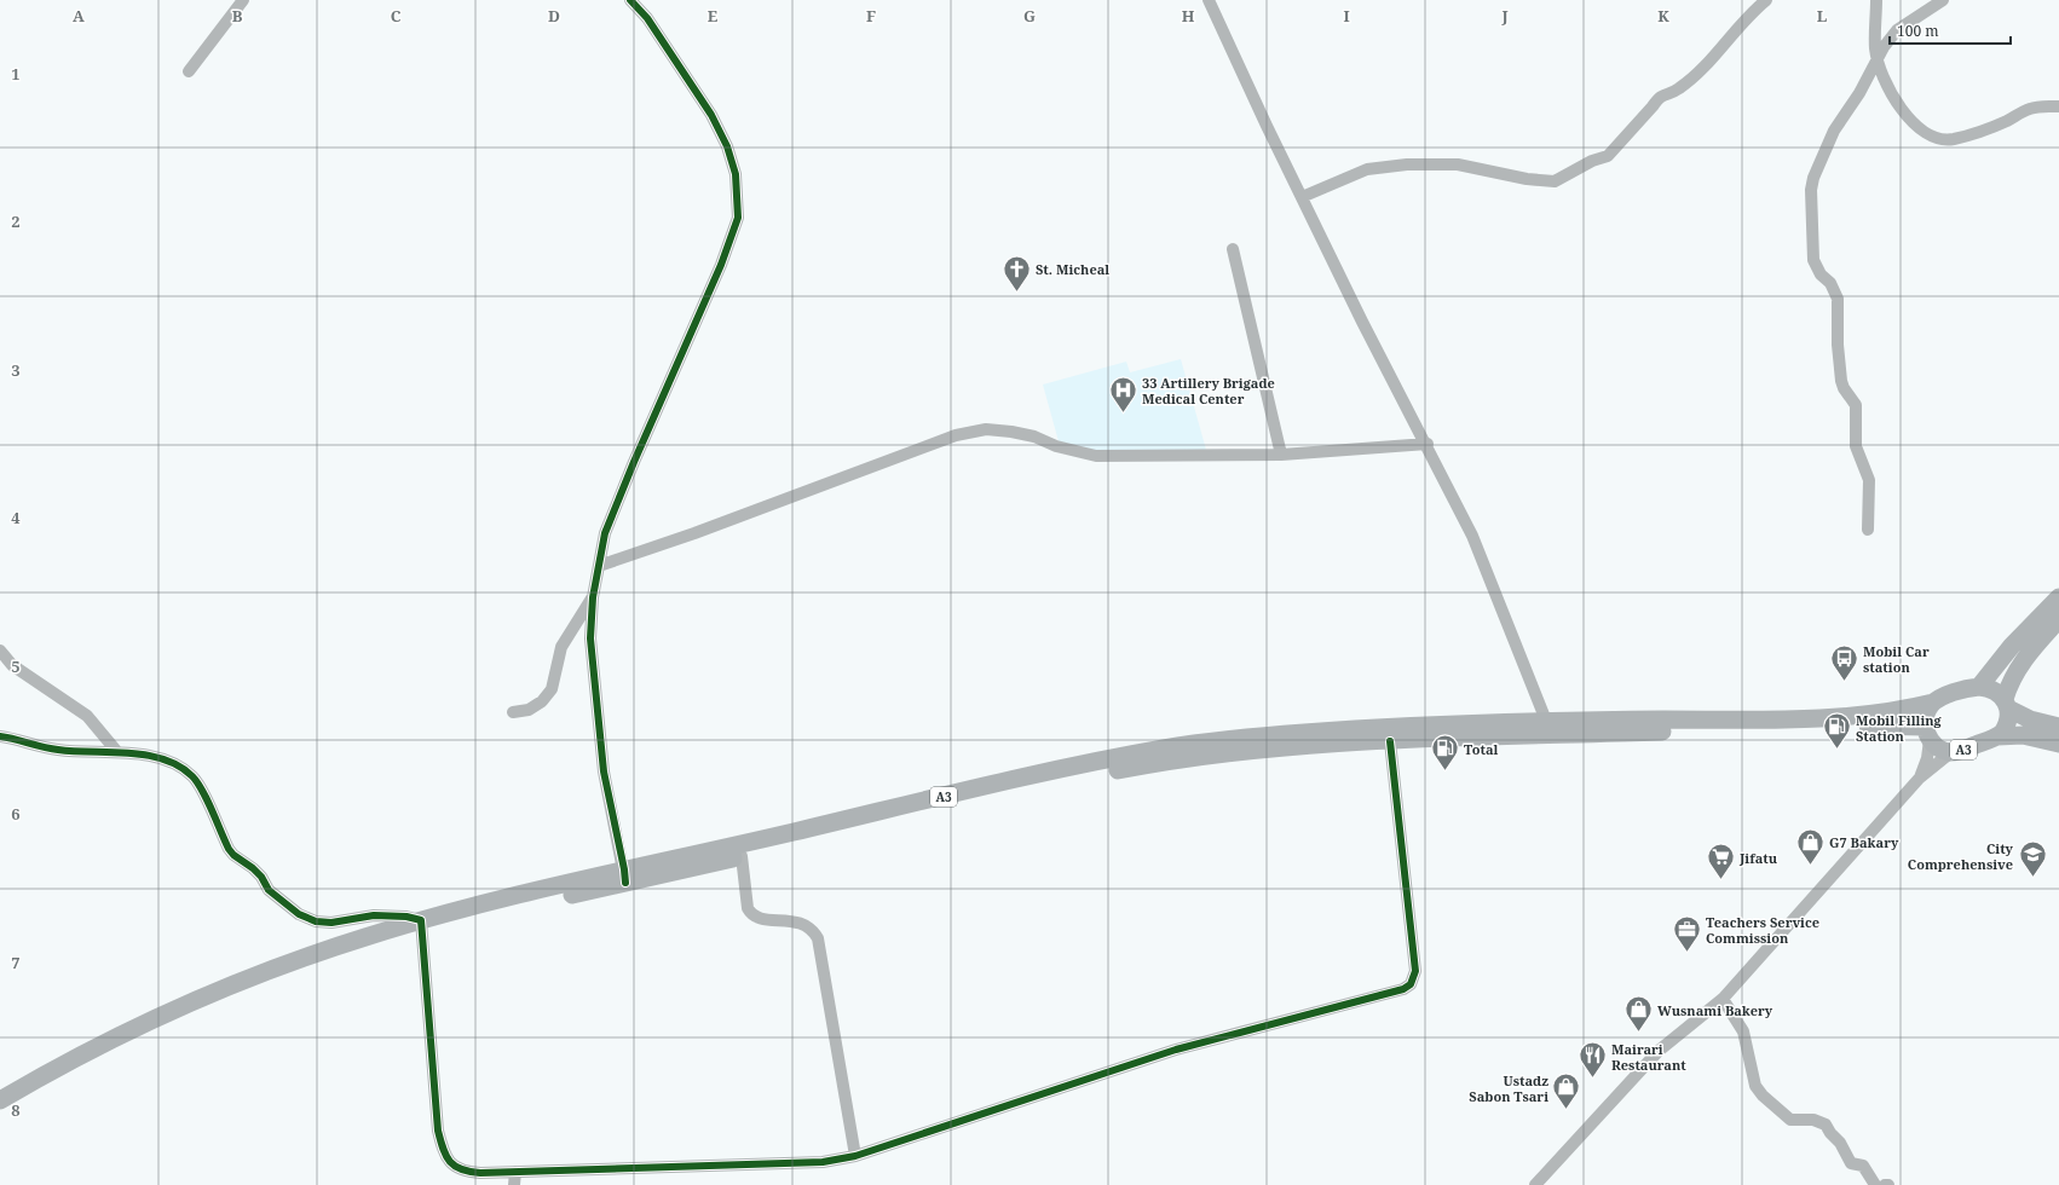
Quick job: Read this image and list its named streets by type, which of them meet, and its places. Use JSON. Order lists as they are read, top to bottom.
{
  "streets": {
    "highway": ["A3"]
  },
  "places": {
    "church": ["St. Micheal"],
    "hospital": ["33 Artillery Brigade Medical Center"],
    "bus stop": ["Mobil Car station"],
    "fuel station": ["Mobil Filling Station", "Total"],
    "shop": ["G7 Bakary", "Wusnami Bakery", "Ustadz Sabon Tsari"],
    "school or university": ["City Comprehensive"],
    "supermarket": ["Jifatu"],
    "office": ["Teachers Service Commission"],
    "restaurant": ["Mairari Restaurant"]
  },
  "scale_bar": "100 m",
  "grid": {
    "columns": [
      "A",
      "B",
      "C",
      "D",
      "E",
      "F",
      "G",
      "H",
      "I",
      "J",
      "K",
      "L"
    ],
    "rows": [
      "1",
      "2",
      "3",
      "4",
      "5",
      "6",
      "7",
      "8"
    ]
  }
}
